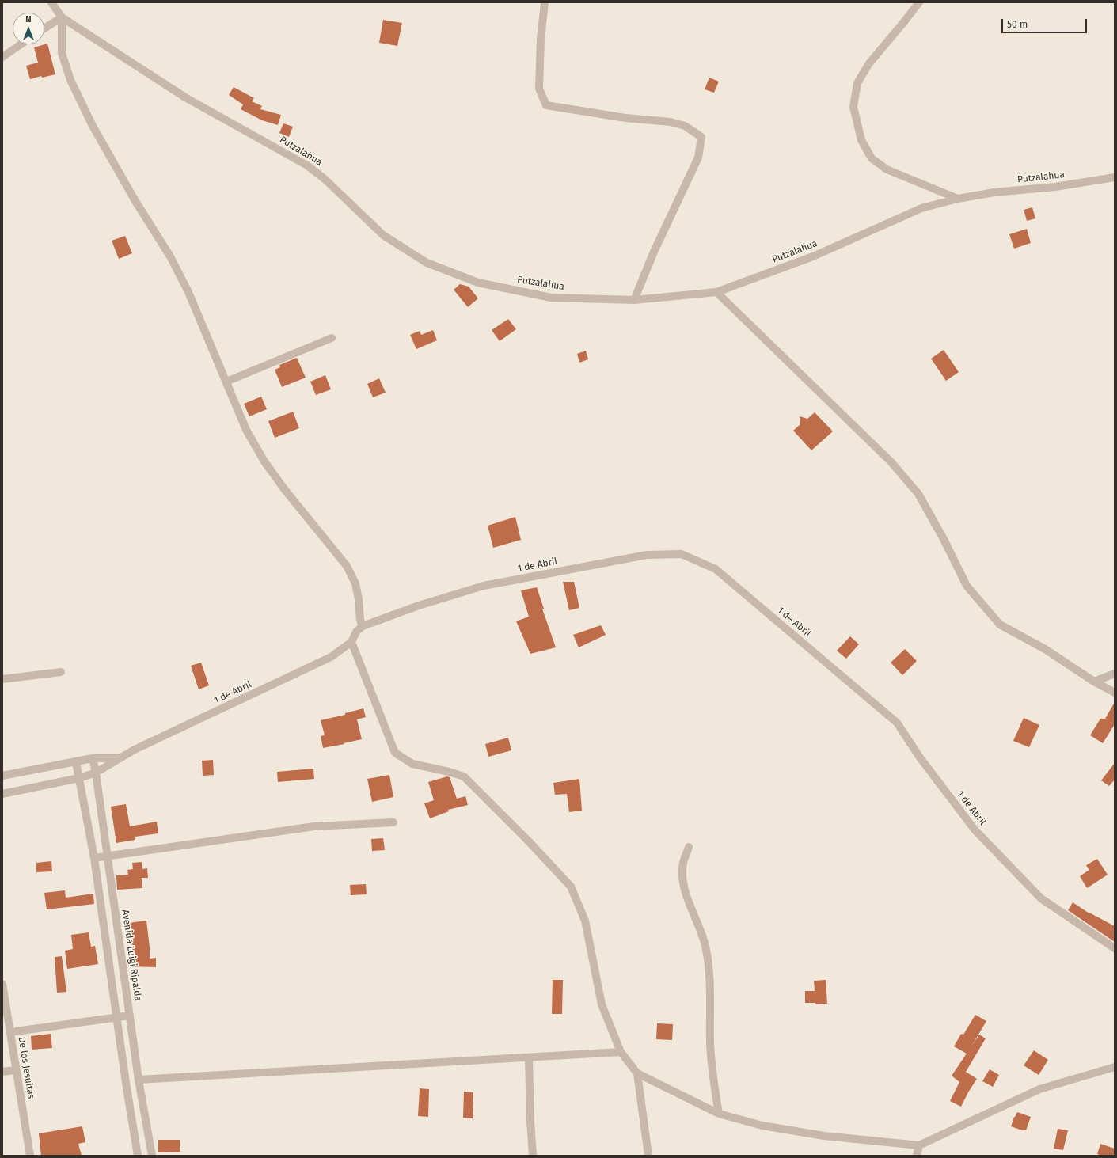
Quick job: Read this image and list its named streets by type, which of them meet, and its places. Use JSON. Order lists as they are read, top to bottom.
{
  "streets": {
    "street": [
      "Putzalahua",
      "1 de Abril",
      "Avenida Luigi Ripalda",
      "De los Jesuitas"
    ]
  },
  "crossings": [
    ["1 de Abril", "Avenida Luigi Ripalda"]
  ],
  "scale_bar": "50 m",
  "north": "top"
}
